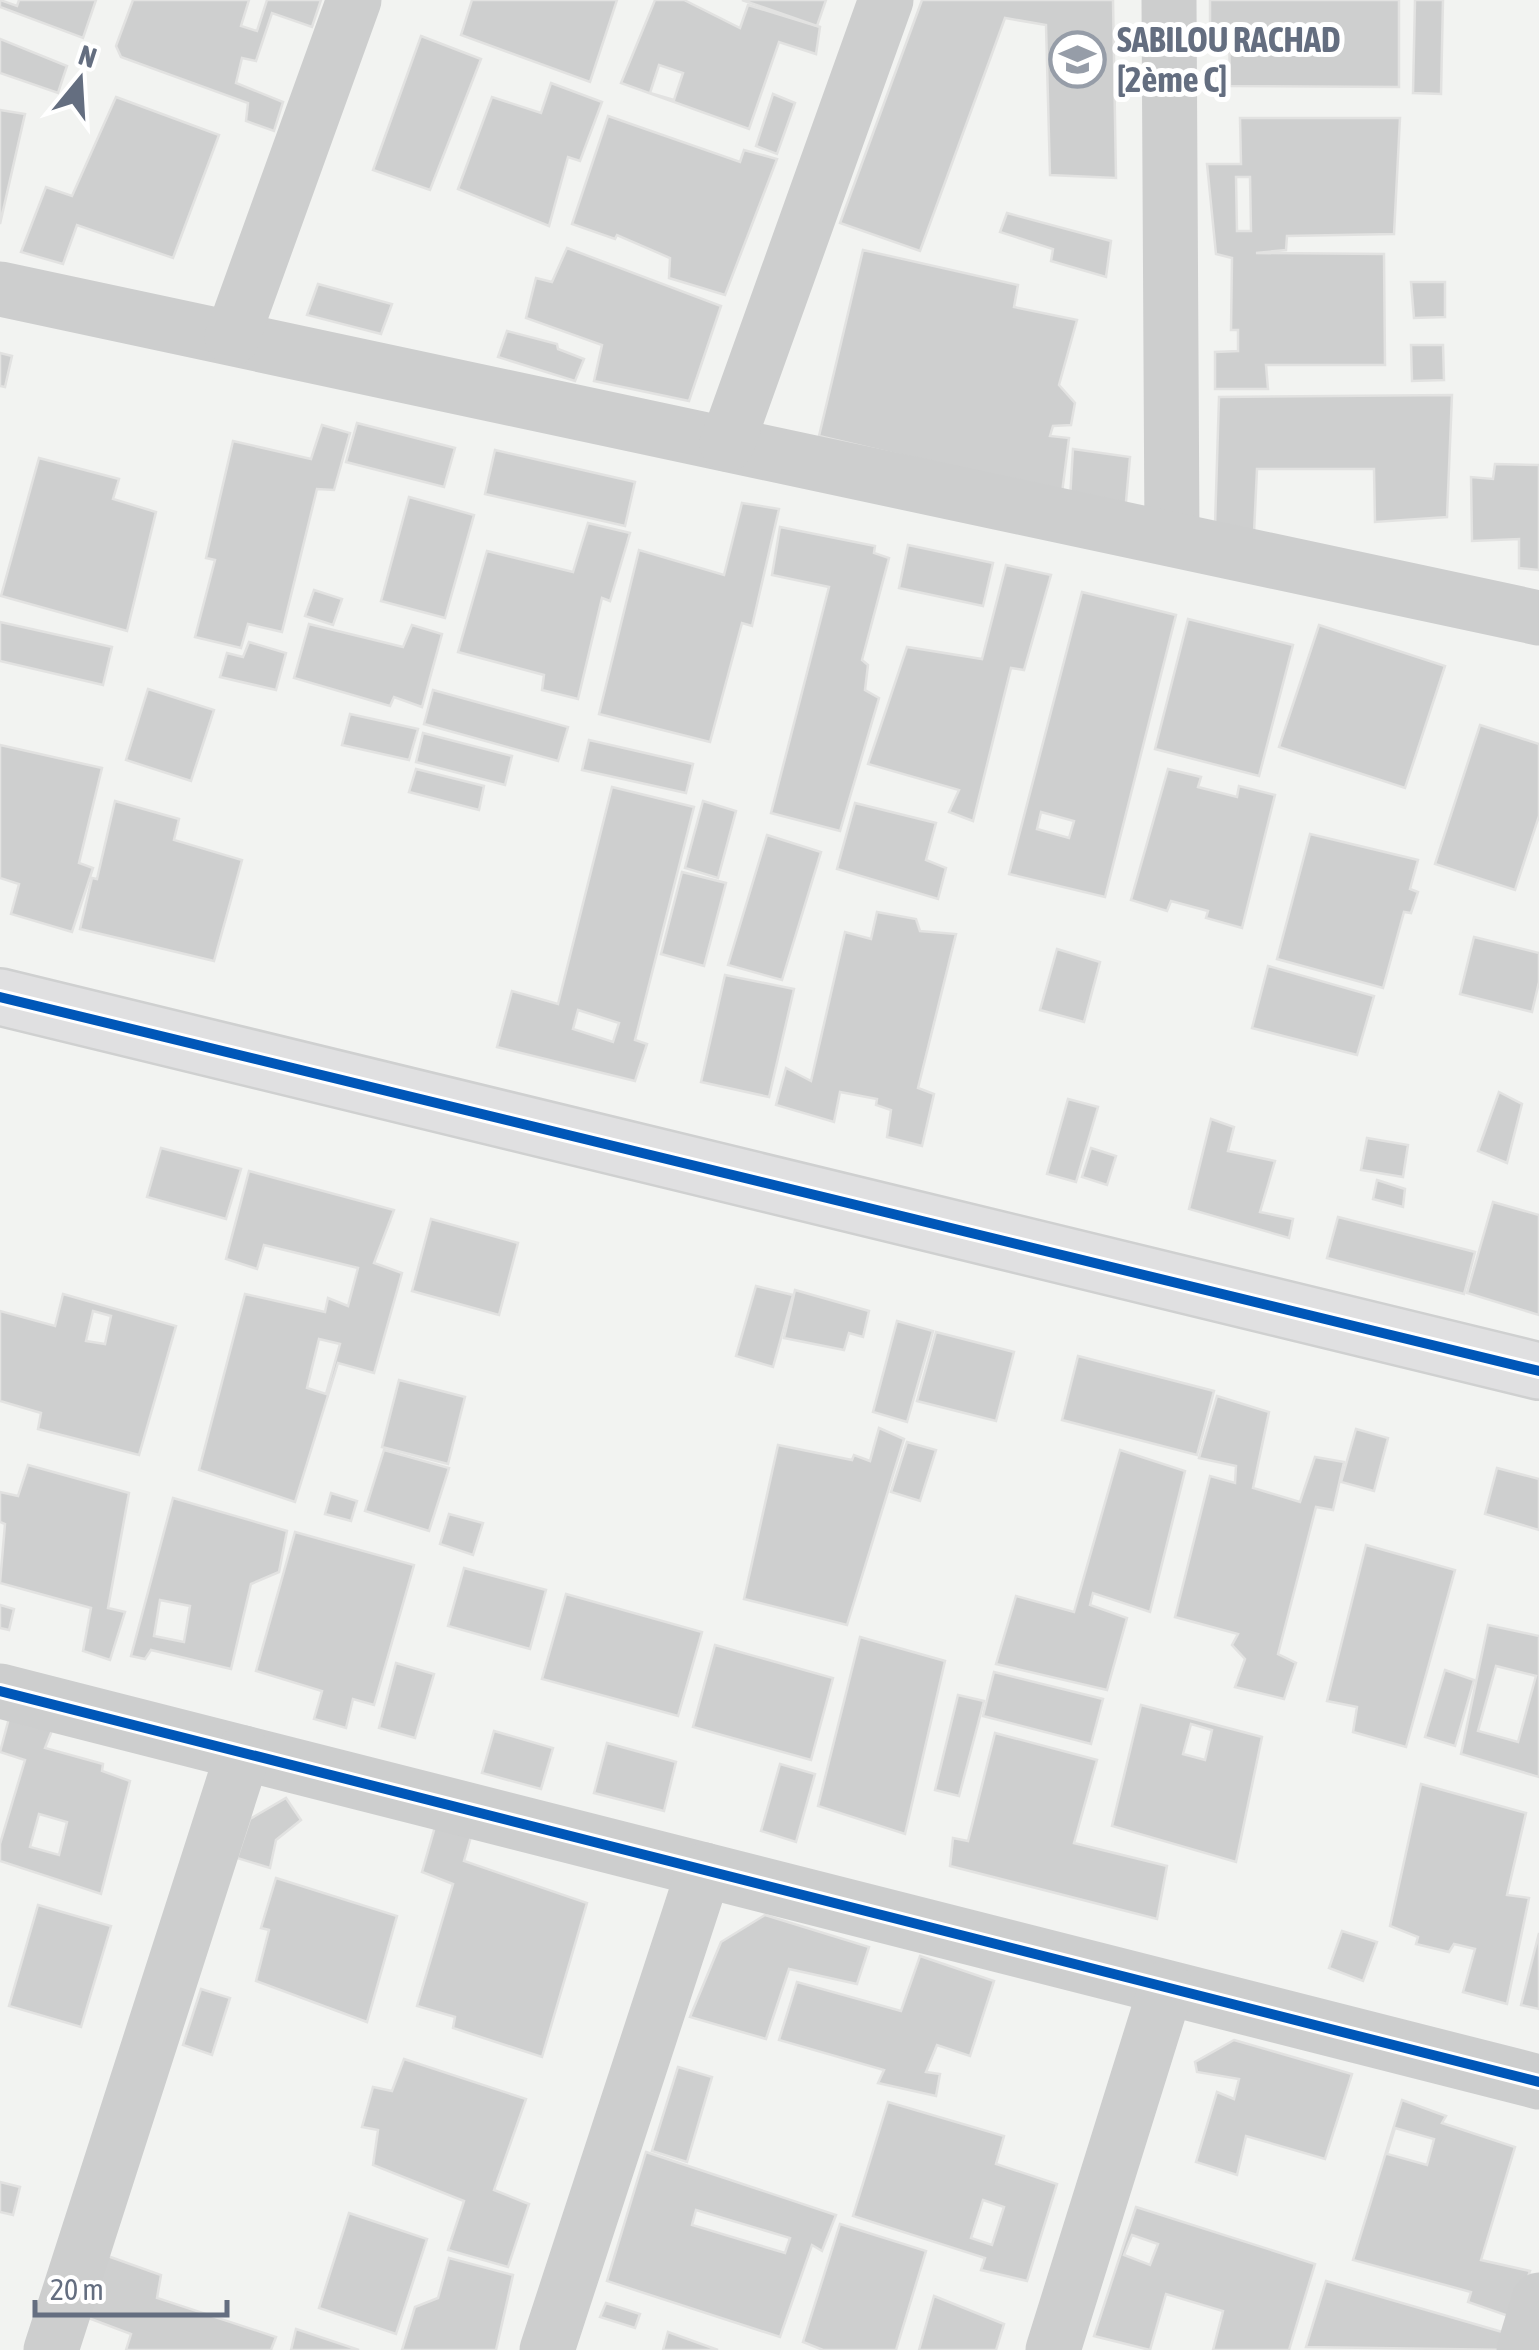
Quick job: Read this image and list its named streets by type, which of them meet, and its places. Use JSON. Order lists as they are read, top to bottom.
{
  "places": {
    "school or university": ["SABILOU RACHAD [2ème C]"]
  },
  "scale_bar": "20 m",
  "north": "top"
}
